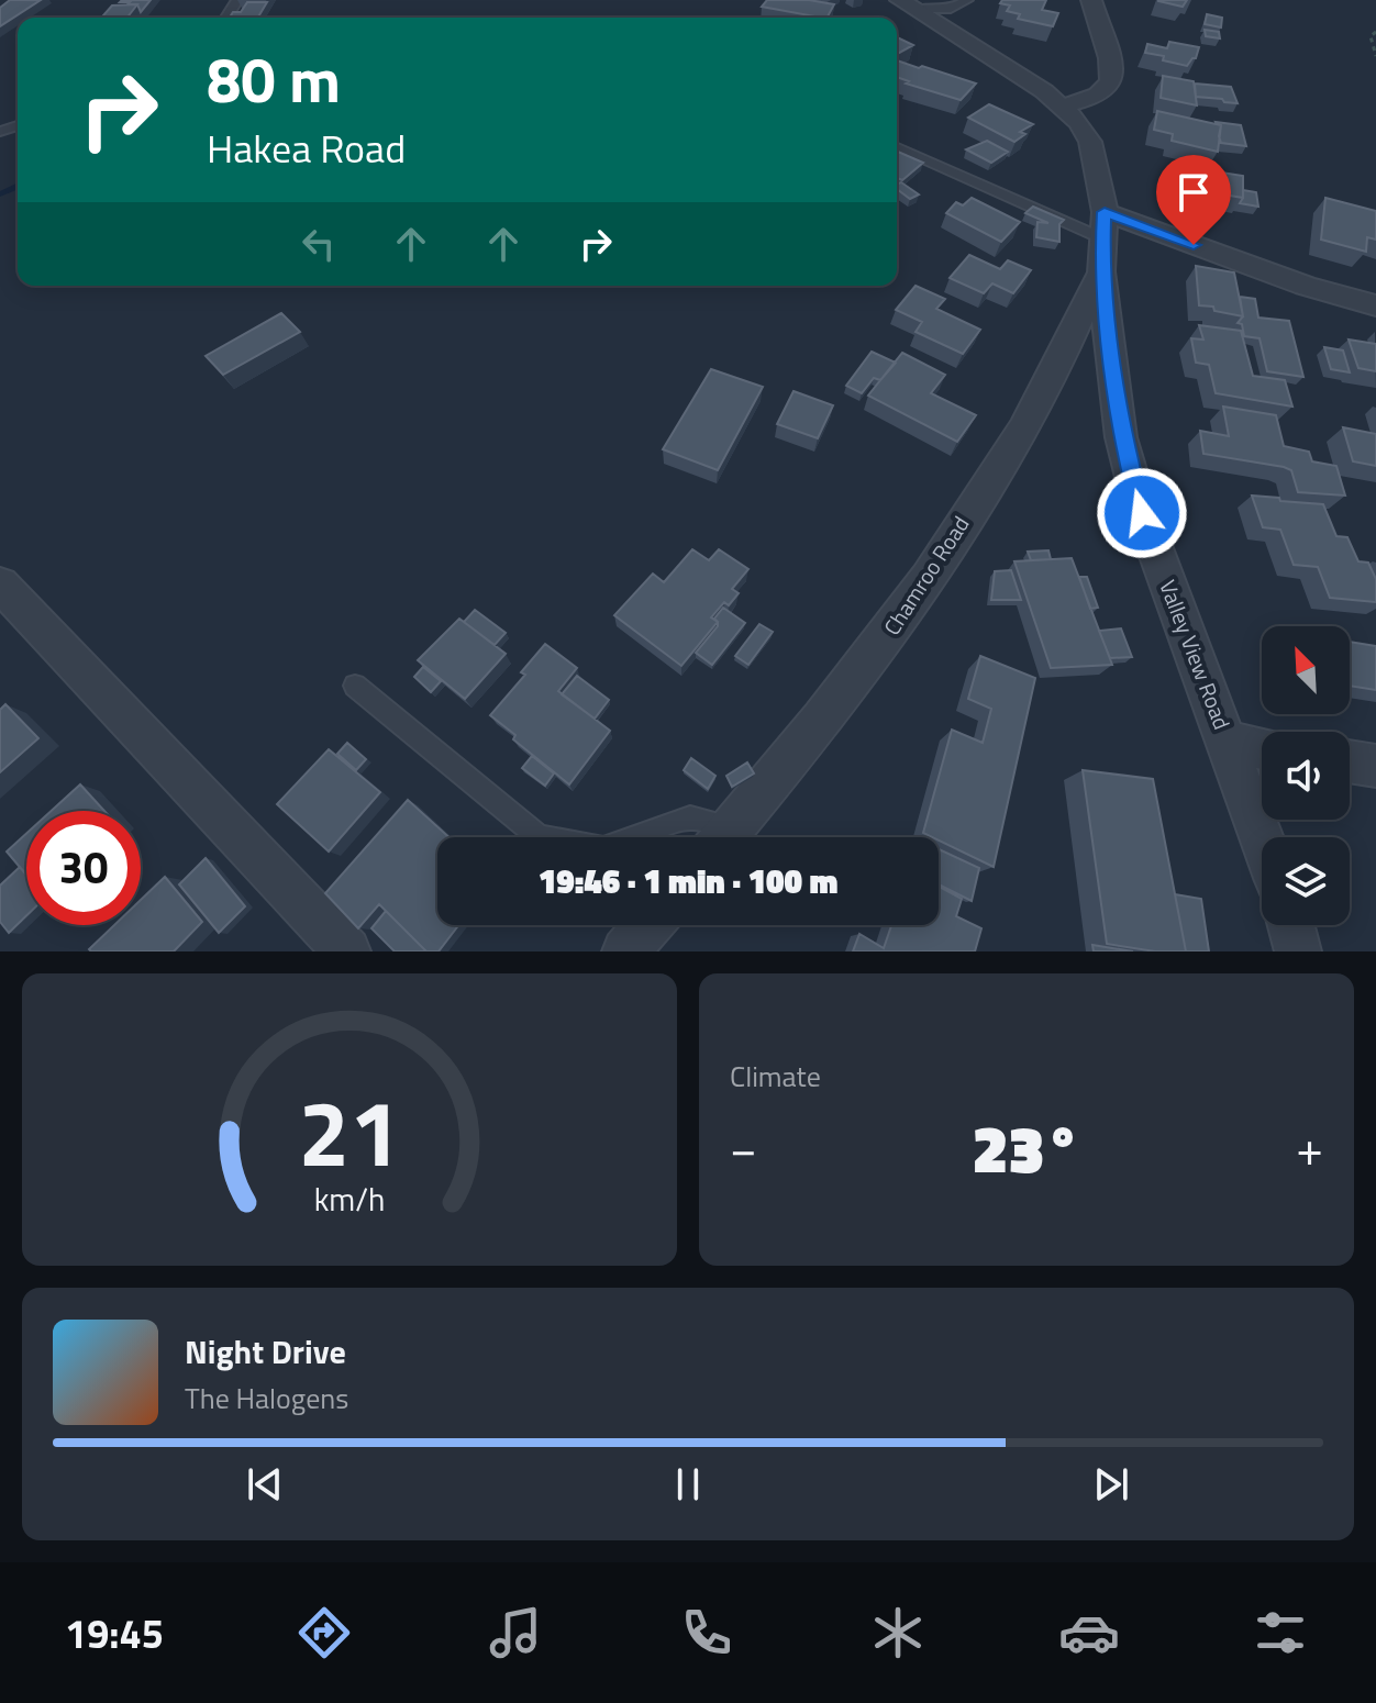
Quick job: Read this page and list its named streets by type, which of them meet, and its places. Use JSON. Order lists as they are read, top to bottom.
{
  "streets": {
    "street": ["Chamroo Road", "Valley View Road"]
  },
  "crossings": [
    ["Chamroo Road", "Valley View Road"]
  ],
  "north": "top left",
  "page": {
    "turn": ["80 m", "Hakea Road"],
    "limit": "30",
    "trip": "19:46 · 1 min · 100 m",
    "tile": "Climate",
    "heat": ["−", "23°", "+"],
    "song": ["Night Drive", "The Halogens"],
    "tabs": "19:45",
    "gauge": ["21", "km/h"]
  }
}
